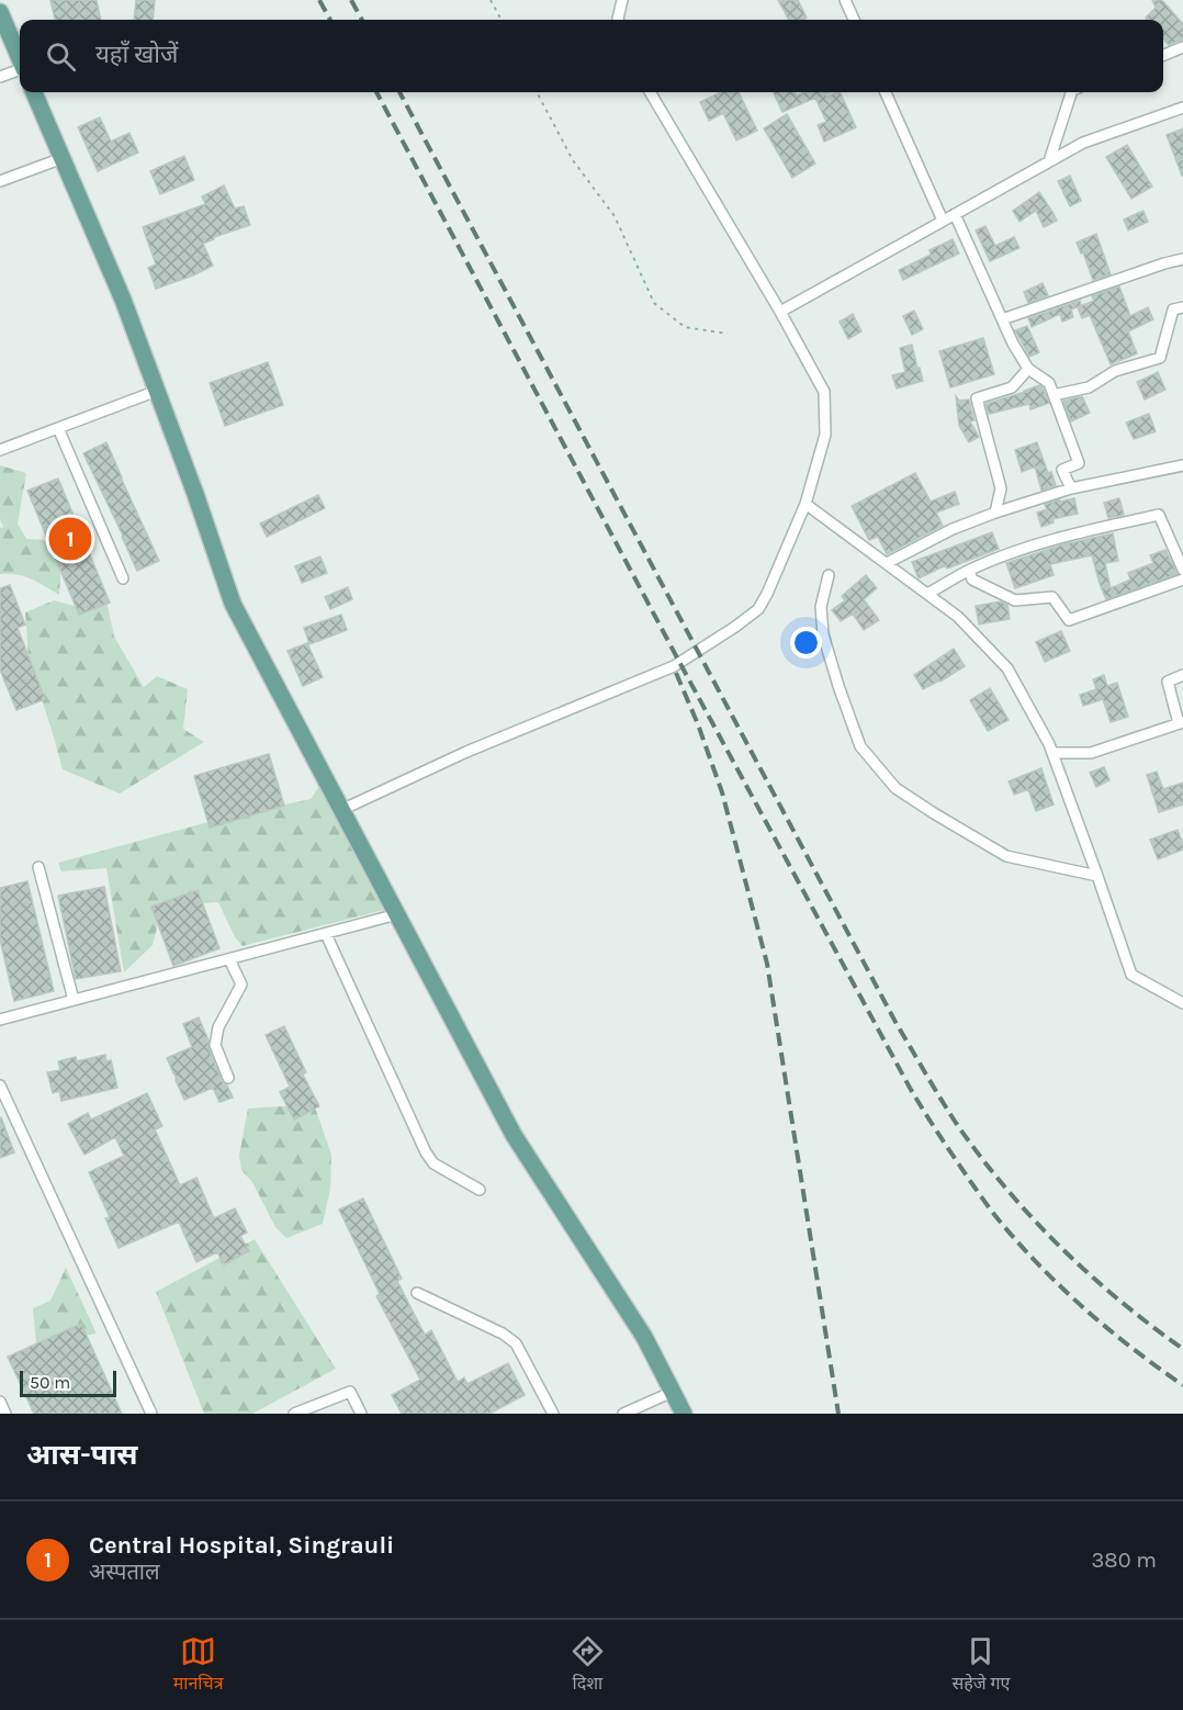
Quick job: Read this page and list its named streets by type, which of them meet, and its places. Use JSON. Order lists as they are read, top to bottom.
{
  "scale_bar": "50 m",
  "page": {
    "search": "यहाँ खोजें",
    "pins": "1",
    "scale": "50 m",
    "heading": "आस-पास",
    "list": [
      {
        "mark": "1",
        "name": "Central Hospital, Singrauli",
        "note": "अस्पताल",
        "value": "380 m"
      }
    ],
    "nav": ["मानचित्र", "दिशा", "सहेजे गए"]
  }
}
